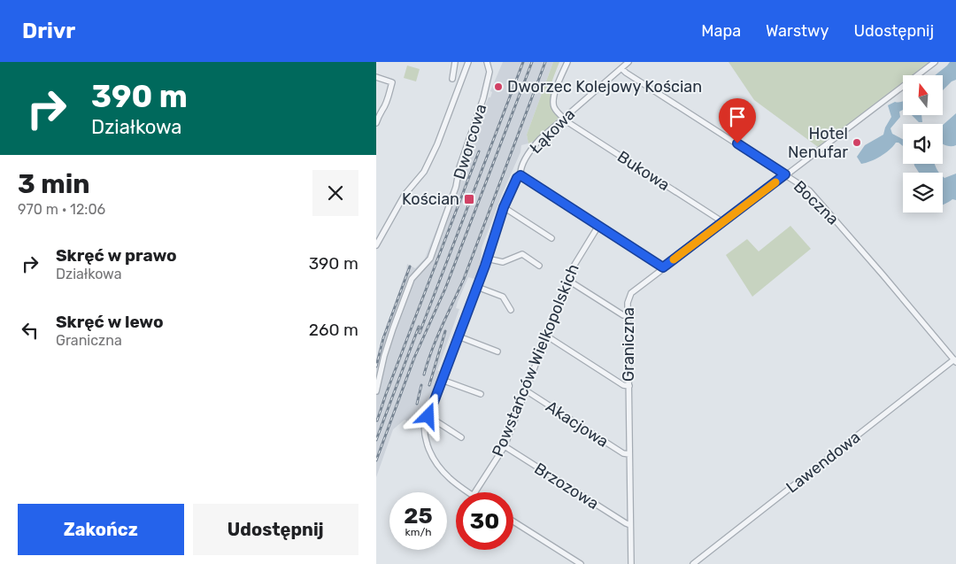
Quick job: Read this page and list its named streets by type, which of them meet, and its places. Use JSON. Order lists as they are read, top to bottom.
{
  "streets": {
    "street": [
      "Łąkowa",
      "Dworcowa",
      "Bukowa",
      "Boczna",
      "Graniczna",
      "Powstańców Wielkopolskich",
      "Akacjowa",
      "Lawendowa",
      "Brzozowa"
    ]
  },
  "crossings": [
    ["Łąkowa", "Bukowa"],
    ["Łąkowa", "Boczna"],
    ["Bukowa", "Graniczna"],
    ["Boczna", "Graniczna"],
    ["Boczna", "Lawendowa"],
    ["Graniczna", "Akacjowa"],
    ["Graniczna", "Brzozowa"],
    ["Powstańców Wielkopolskich", "Akacjowa"],
    ["Powstańców Wielkopolskich", "Brzozowa"]
  ],
  "places": {
    "other": ["Dworzec Kolejowy Kościan", "Hotel Nenufar"],
    "transit": ["Kościan"]
  },
  "north": "top",
  "page": {
    "header": "Drivr",
    "nav": ["Mapa", "Warstwy", "Udostępnij"],
    "turn": ["390 m", "Działkowa"],
    "heading": ["3 min", "970 m · 12:06"],
    "list": [
      {
        "name": "Skręć w prawo",
        "note": "Działkowa",
        "value": "390 m"
      },
      {
        "name": "Skręć w lewo",
        "note": "Graniczna",
        "value": "260 m"
      }
    ],
    "speed": "25 km/h",
    "limit": "30",
    "buttons": ["Zakończ", "Udostępnij"]
  }
}
